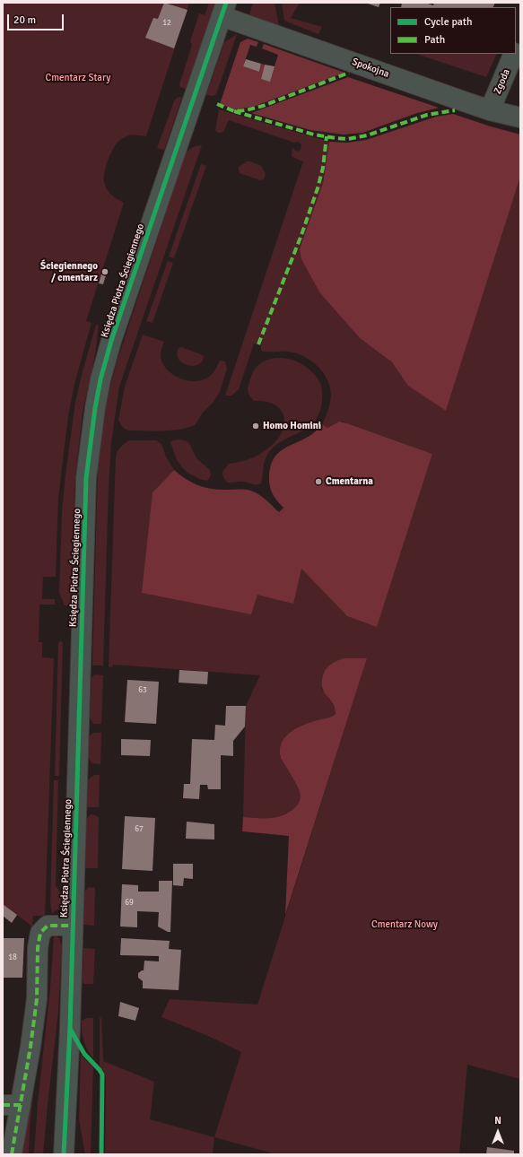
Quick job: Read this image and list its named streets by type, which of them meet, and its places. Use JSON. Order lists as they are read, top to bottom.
{
  "streets": {
    "street": ["Spokojna", "Zgoda", "Księdza Piotra Ściegiennego"]
  },
  "crossings": [
    ["Spokojna", "Zgoda"],
    ["Spokojna", "Księdza Piotra Ściegiennego"]
  ],
  "parks": ["Cmentarz Stary", "Cmentarz Nowy"],
  "places": ["Ściegiennego / cmentarz", "Homo Homini", "Cmentarna"],
  "house_numbers": [
    "12",
    "63",
    "67",
    "69",
    "18"
  ],
  "legend": ["Cycle path", "Path"],
  "scale_bar": "20 m",
  "north": "top"
}
